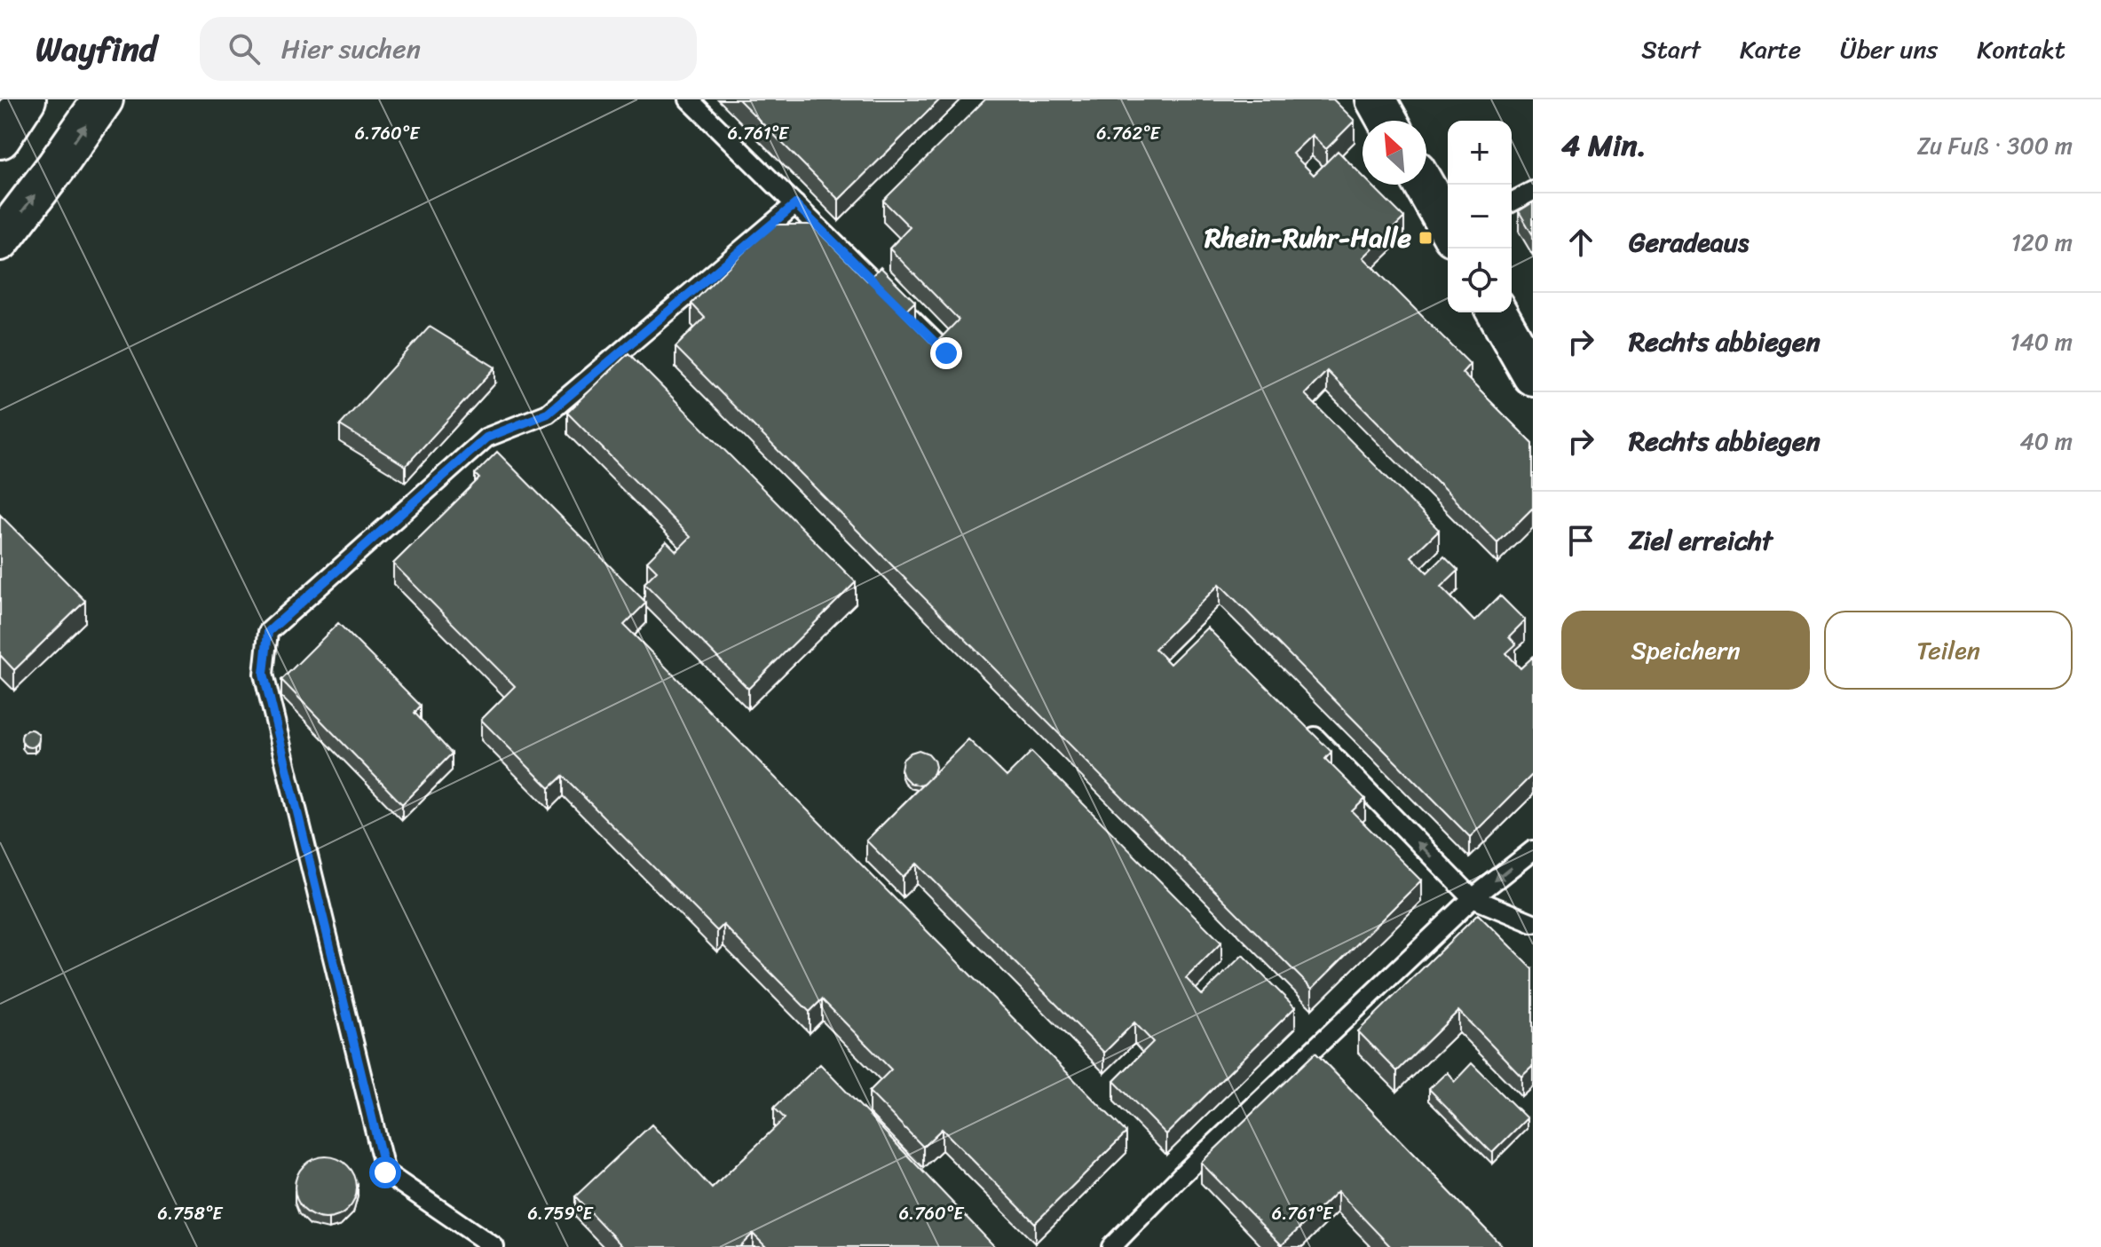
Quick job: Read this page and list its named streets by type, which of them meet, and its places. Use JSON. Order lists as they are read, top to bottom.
{
  "places": {
    "transit": ["Rhein-Ruhr-Halle"]
  },
  "north": "top left",
  "page": {
    "header": "Wayfind",
    "search": "Hier suchen",
    "nav": [
      "Start",
      "Karte",
      "Über uns",
      "Kontakt"
    ],
    "heading": ["4 Min.", "Zu Fuß · 300 m"],
    "map_buttons": ["+", "−"],
    "list": [
      ["Geradeaus", "120 m"],
      ["Rechts abbiegen", "140 m"],
      ["Rechts abbiegen", "40 m"],
      "Ziel erreicht"
    ],
    "buttons": ["Speichern", "Teilen"]
  },
  "coordinates": [
    "6.760°E",
    "6.761°E",
    "6.762°E",
    "6.758°E",
    "6.759°E"
  ]
}
